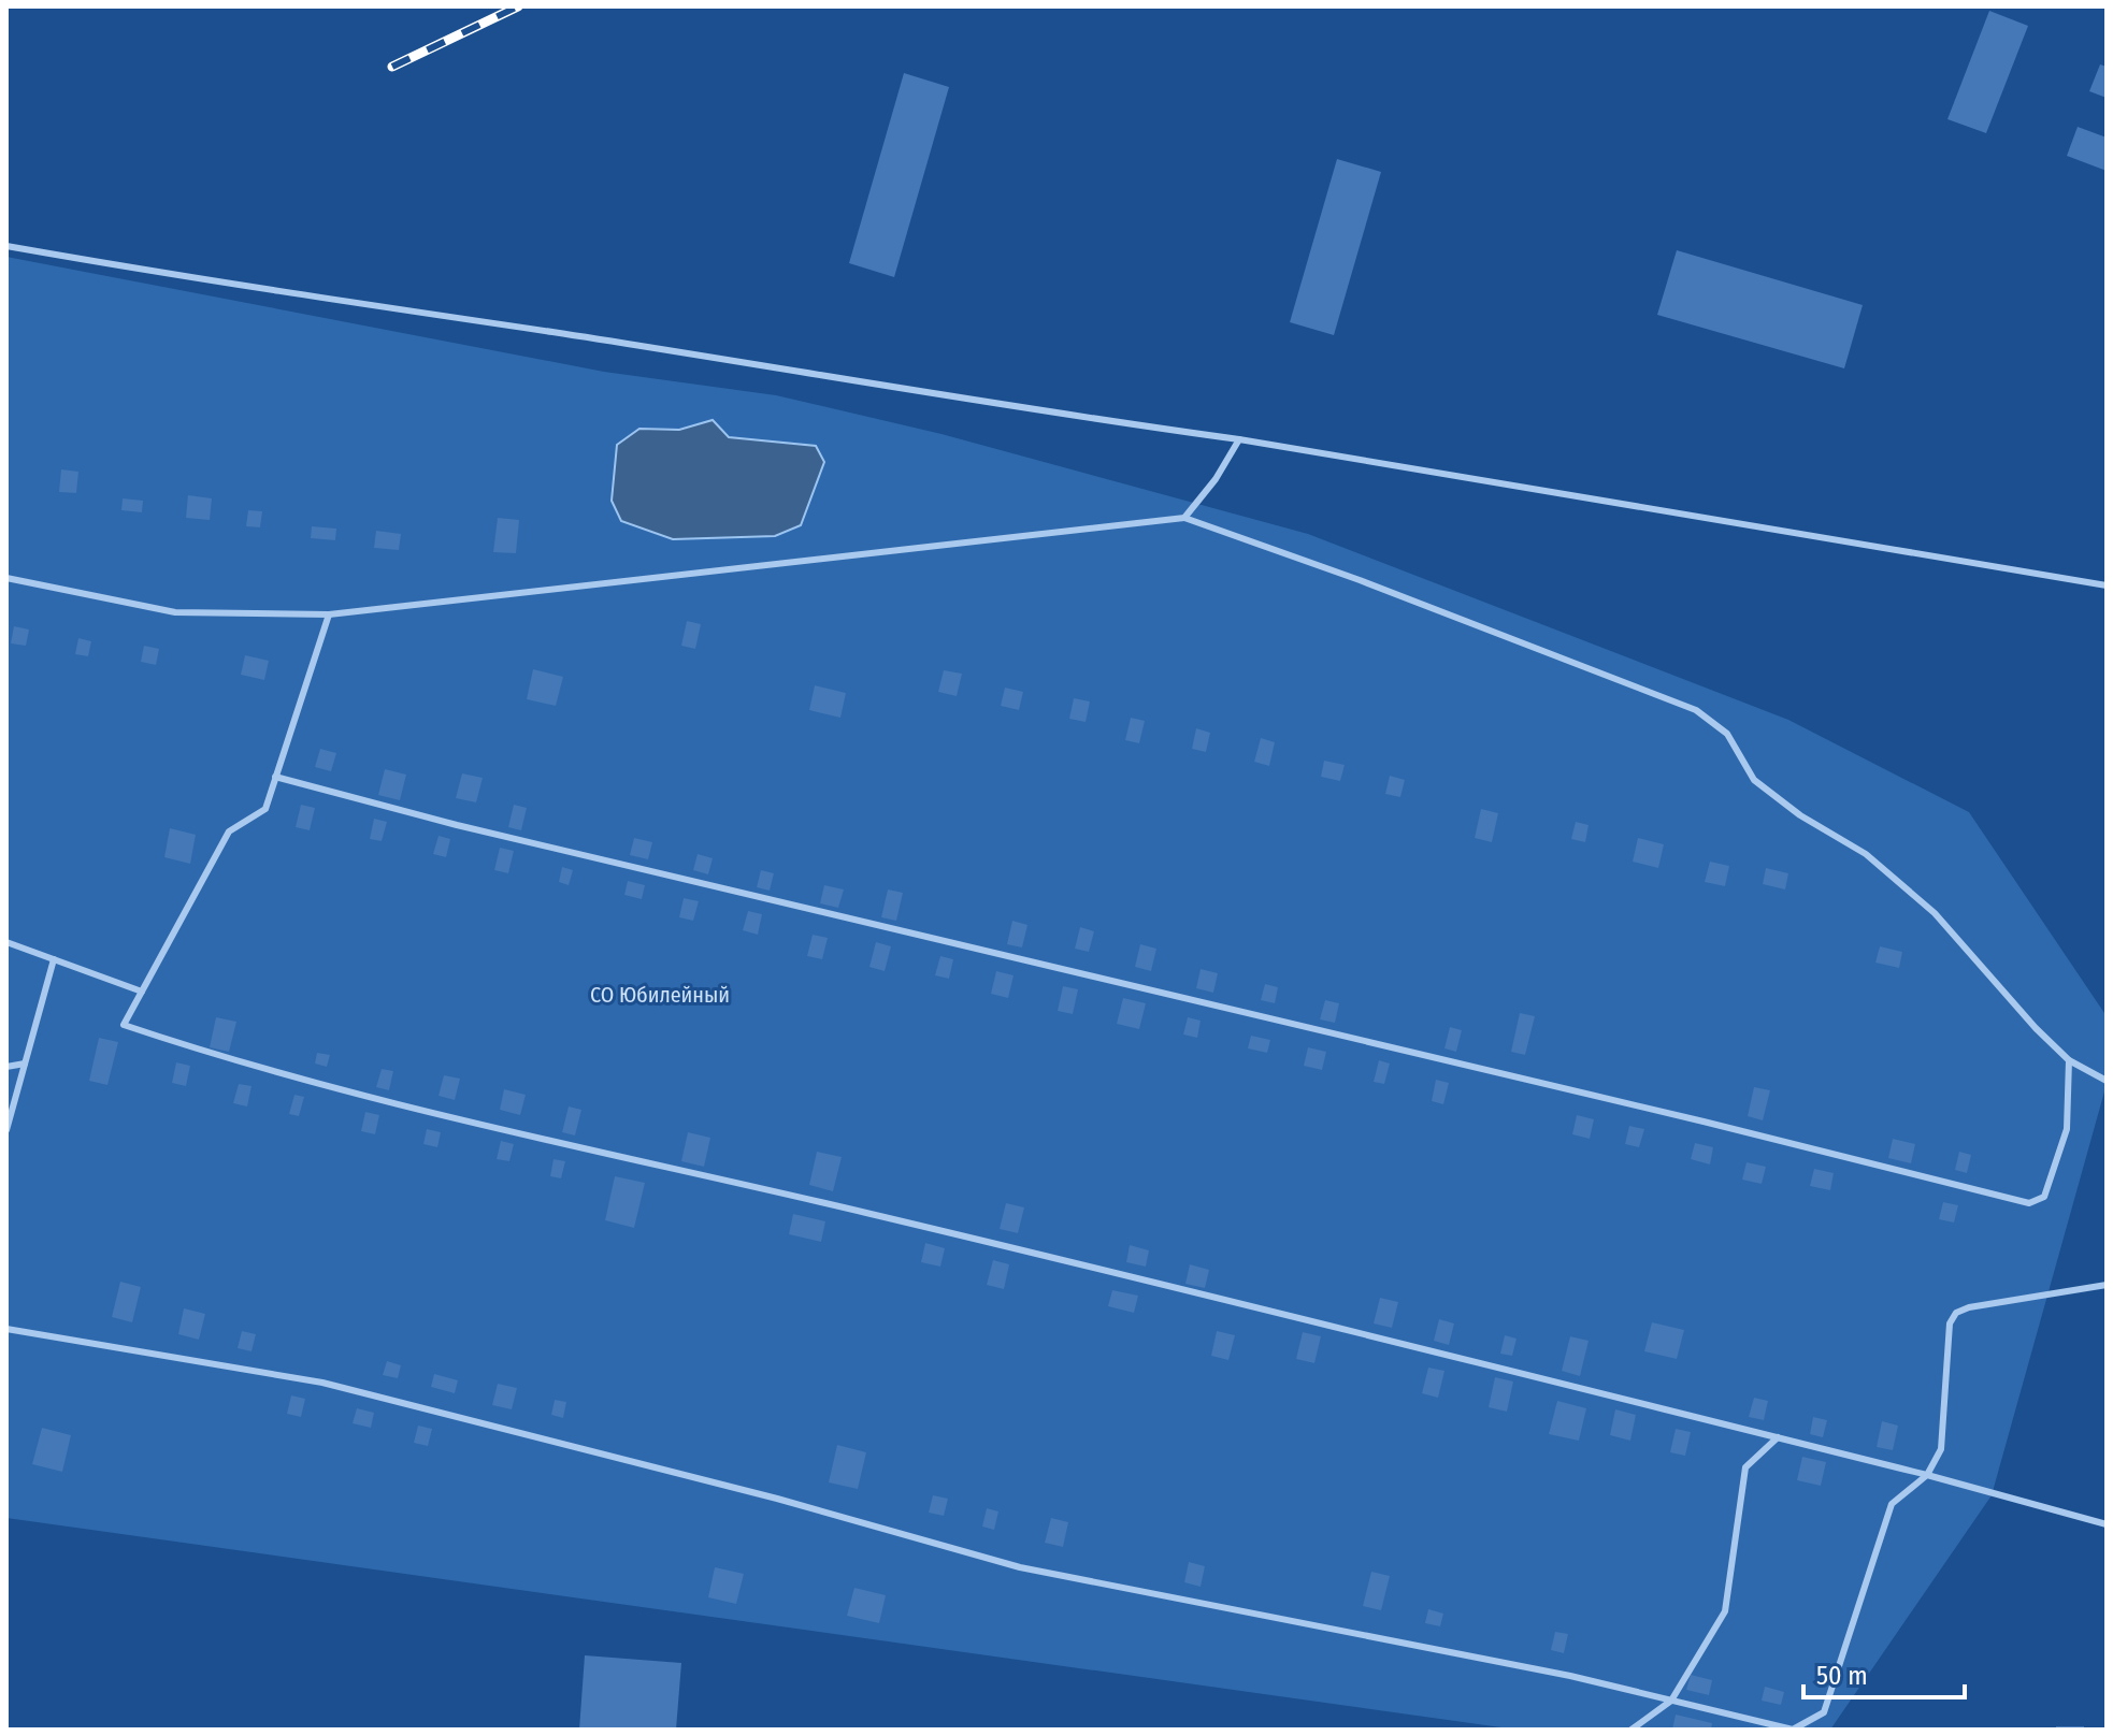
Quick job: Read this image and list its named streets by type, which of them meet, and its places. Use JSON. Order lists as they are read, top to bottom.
{
  "parks": ["СО Юбилейный"],
  "scale_bar": "50 m"
}
